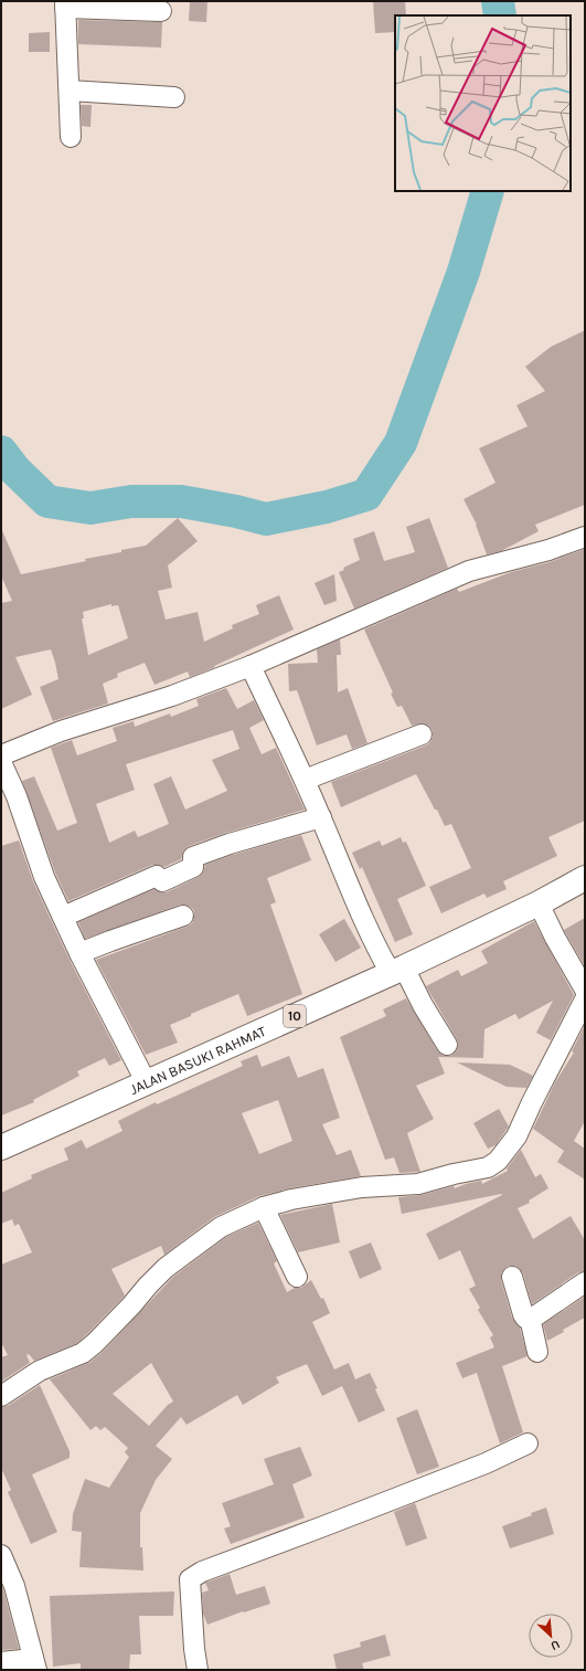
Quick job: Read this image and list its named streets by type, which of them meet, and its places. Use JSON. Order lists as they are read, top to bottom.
{
  "streets": {
    "highway": ["10", "JALAN BASUKI RAHMAT"]
  },
  "north": "bottom right"
}
